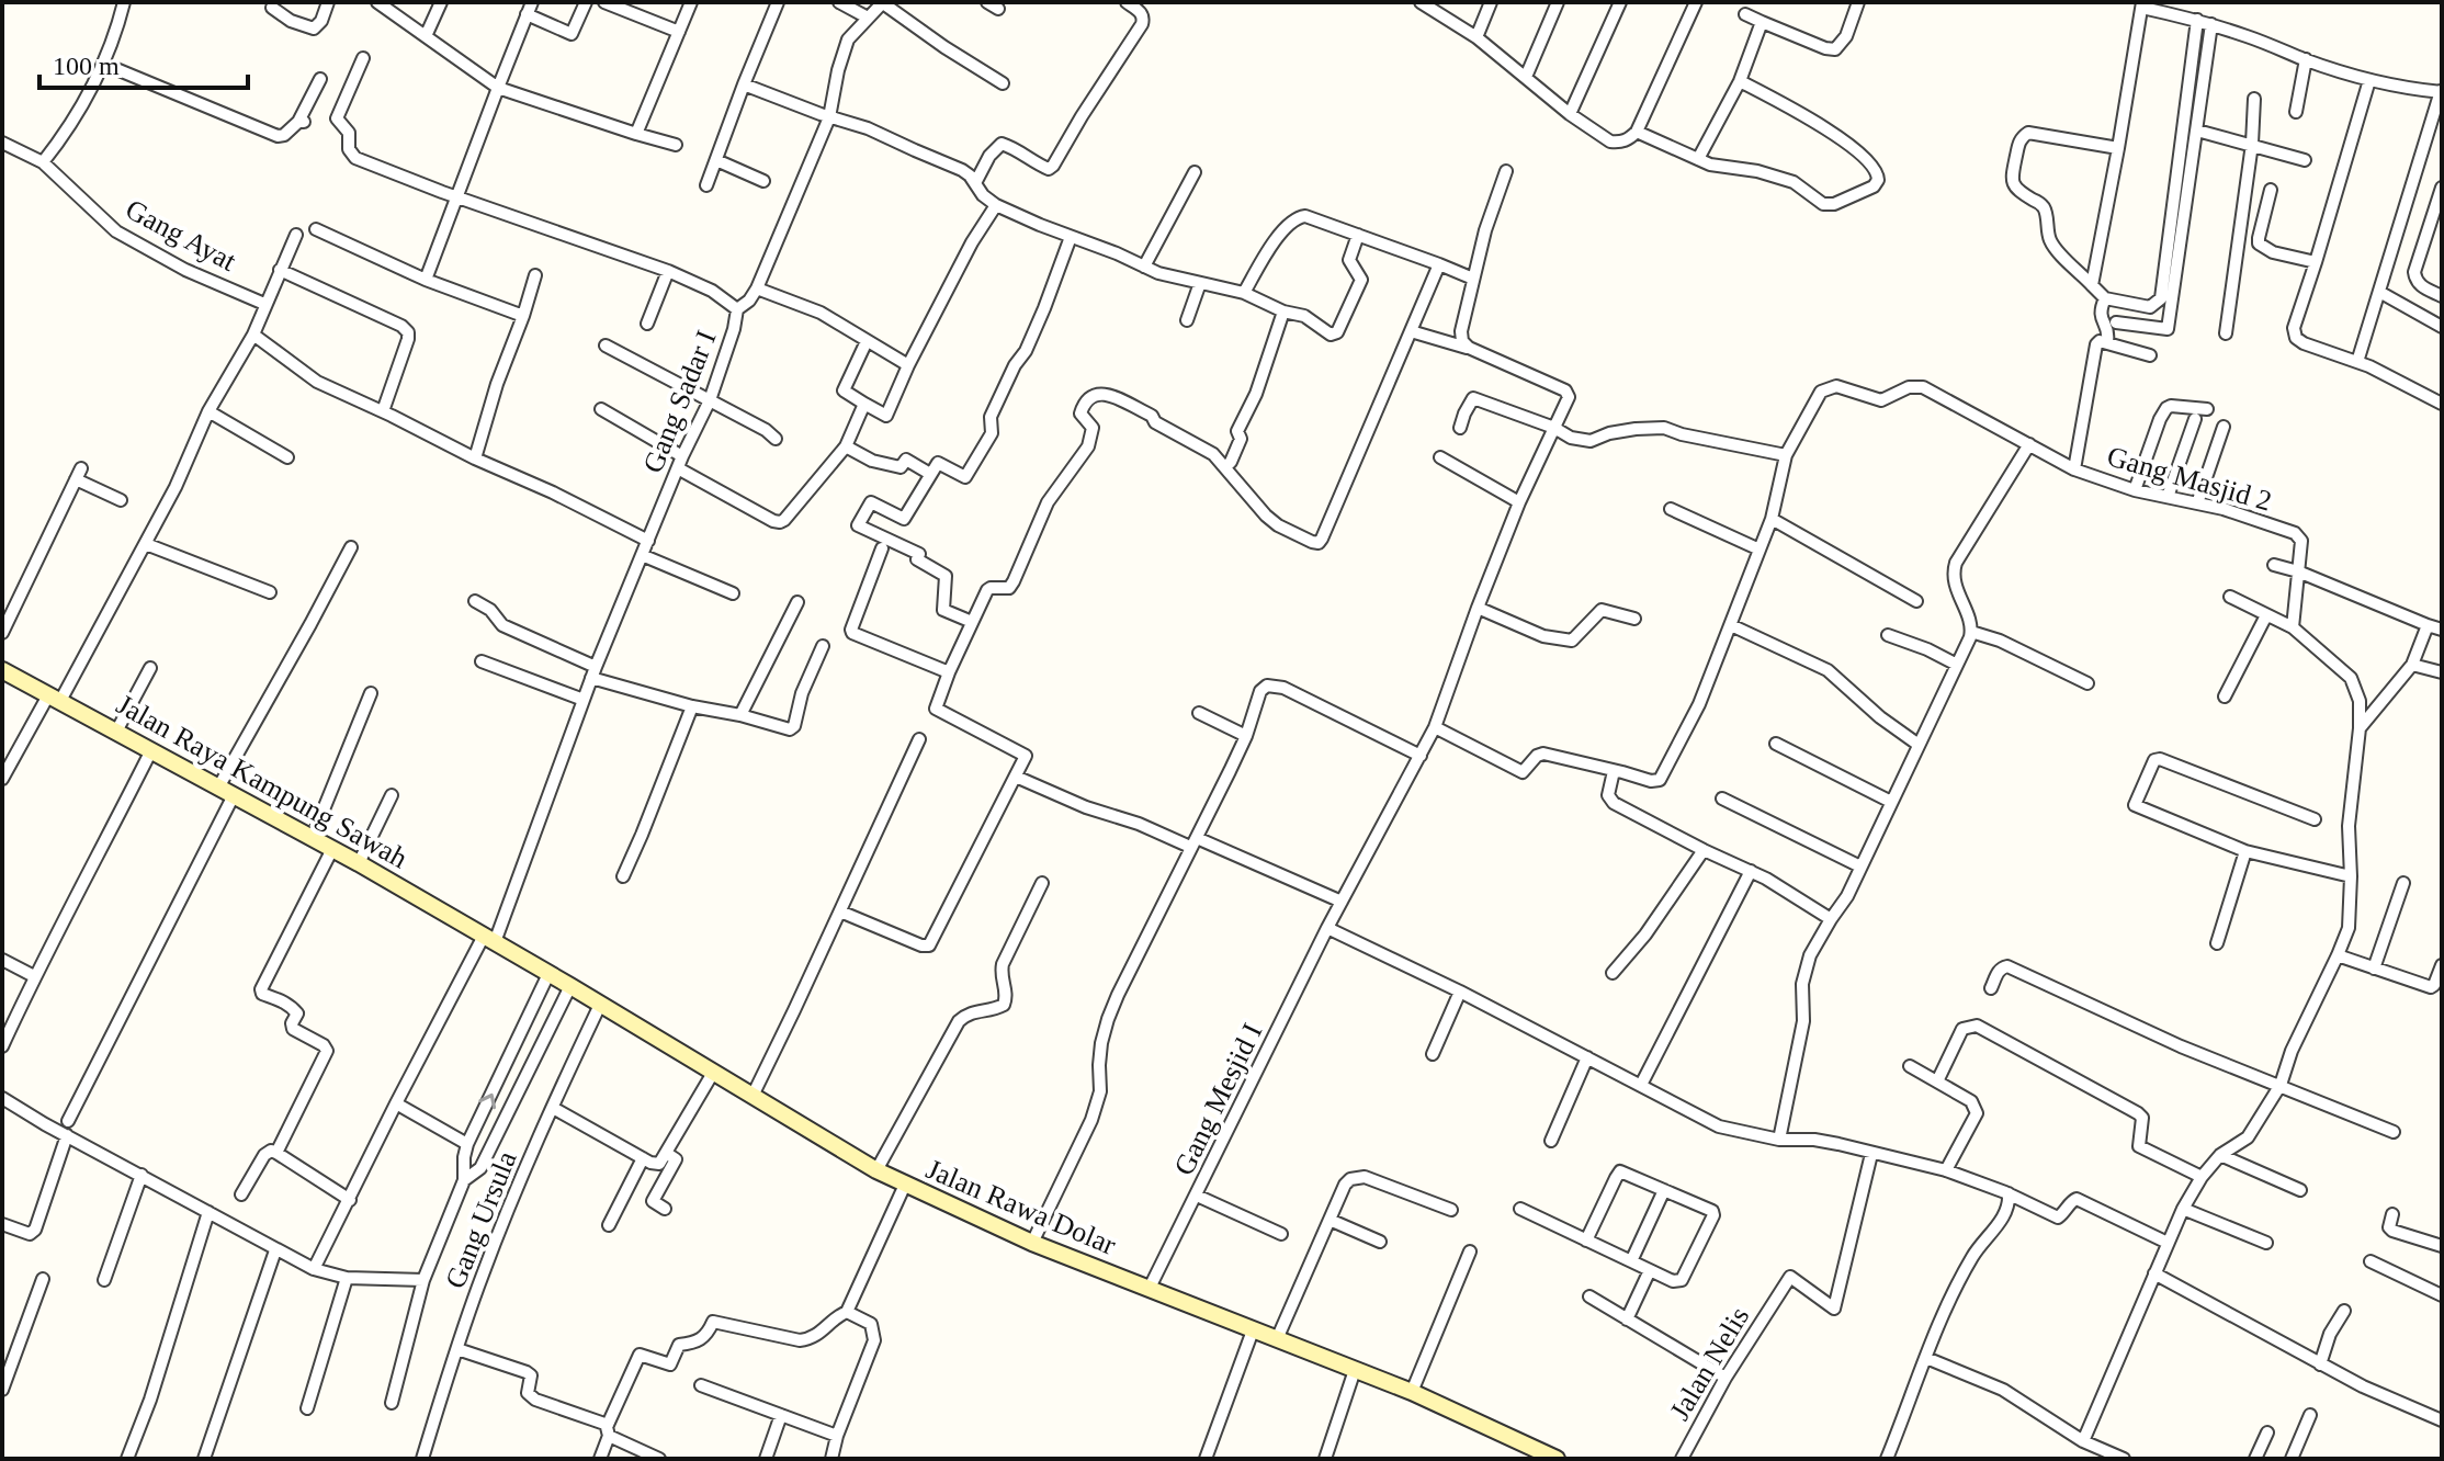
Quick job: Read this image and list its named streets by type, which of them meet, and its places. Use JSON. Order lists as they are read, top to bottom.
{
  "streets": {
    "street": [
      "Gang Ayat",
      "Gang Sadar I",
      "Gang Masjid 2",
      "Jalan Raya Kampung Sawah",
      "Gang Mesjid I",
      "Jalan Rawa Dolar",
      "Gang Ursula",
      "Jalan Nelis"
    ]
  },
  "crossings": [
    ["Gang Sadar I", "Jalan Raya Kampung Sawah"],
    ["Gang Sadar I", "Jalan Rawa Dolar"],
    ["Jalan Raya Kampung Sawah", "Jalan Rawa Dolar"],
    ["Gang Mesjid I", "Jalan Rawa Dolar"],
    ["Jalan Rawa Dolar", "Gang Ursula"]
  ],
  "scale_bar": "100 m"
}
